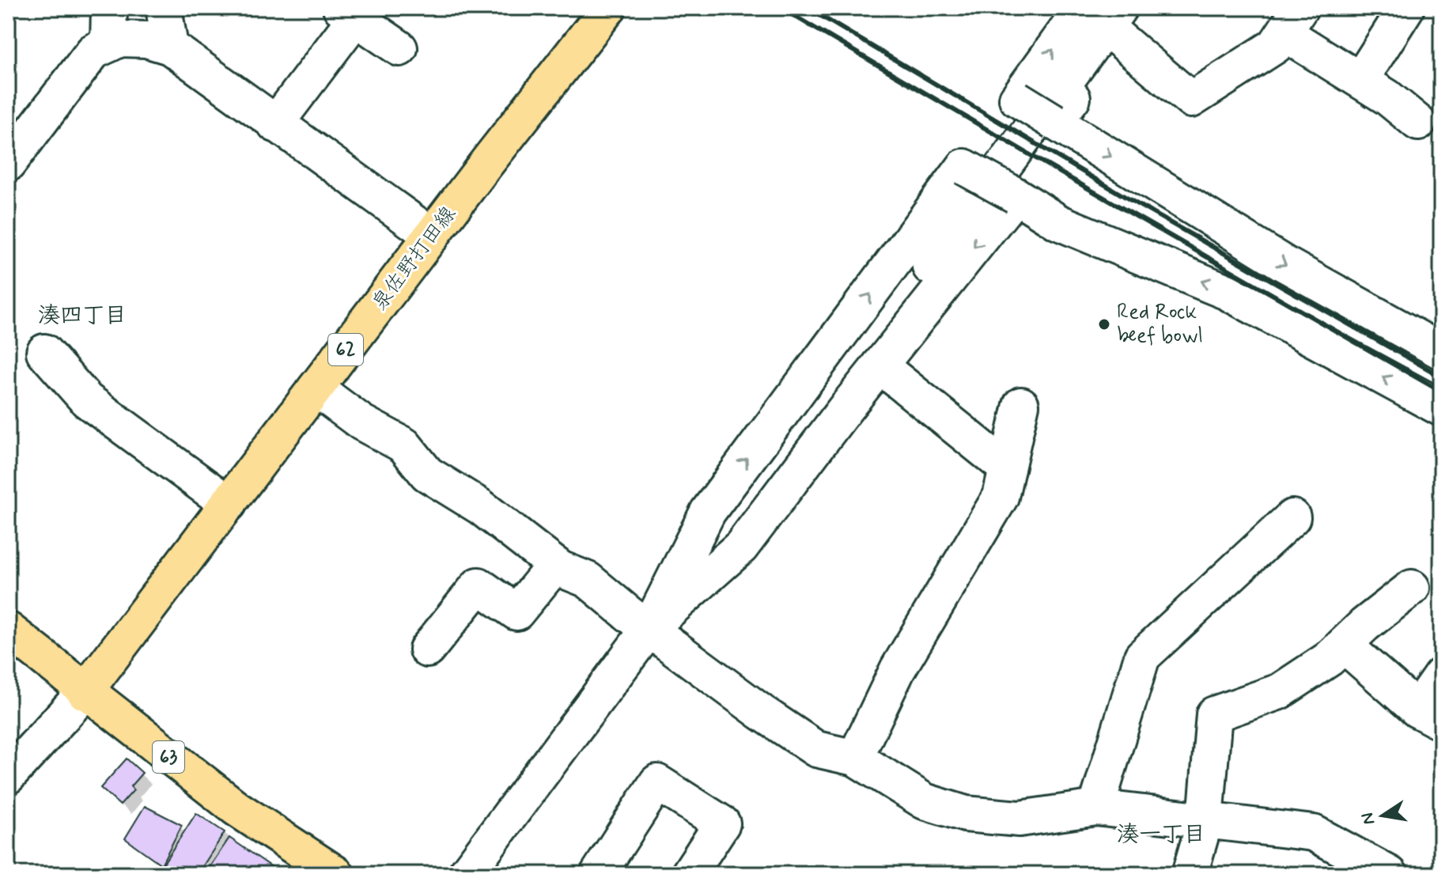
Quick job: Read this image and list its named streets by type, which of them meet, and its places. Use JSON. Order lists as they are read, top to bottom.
{
  "streets": {
    "main road": ["泉佐野打田線", "62", "63"]
  },
  "crossings": [
    ["泉佐野打田線", "63"]
  ],
  "districts": ["湊四丁目", "湊一丁目"],
  "places": ["Red Rock beef bowl"],
  "north": "left"
}
